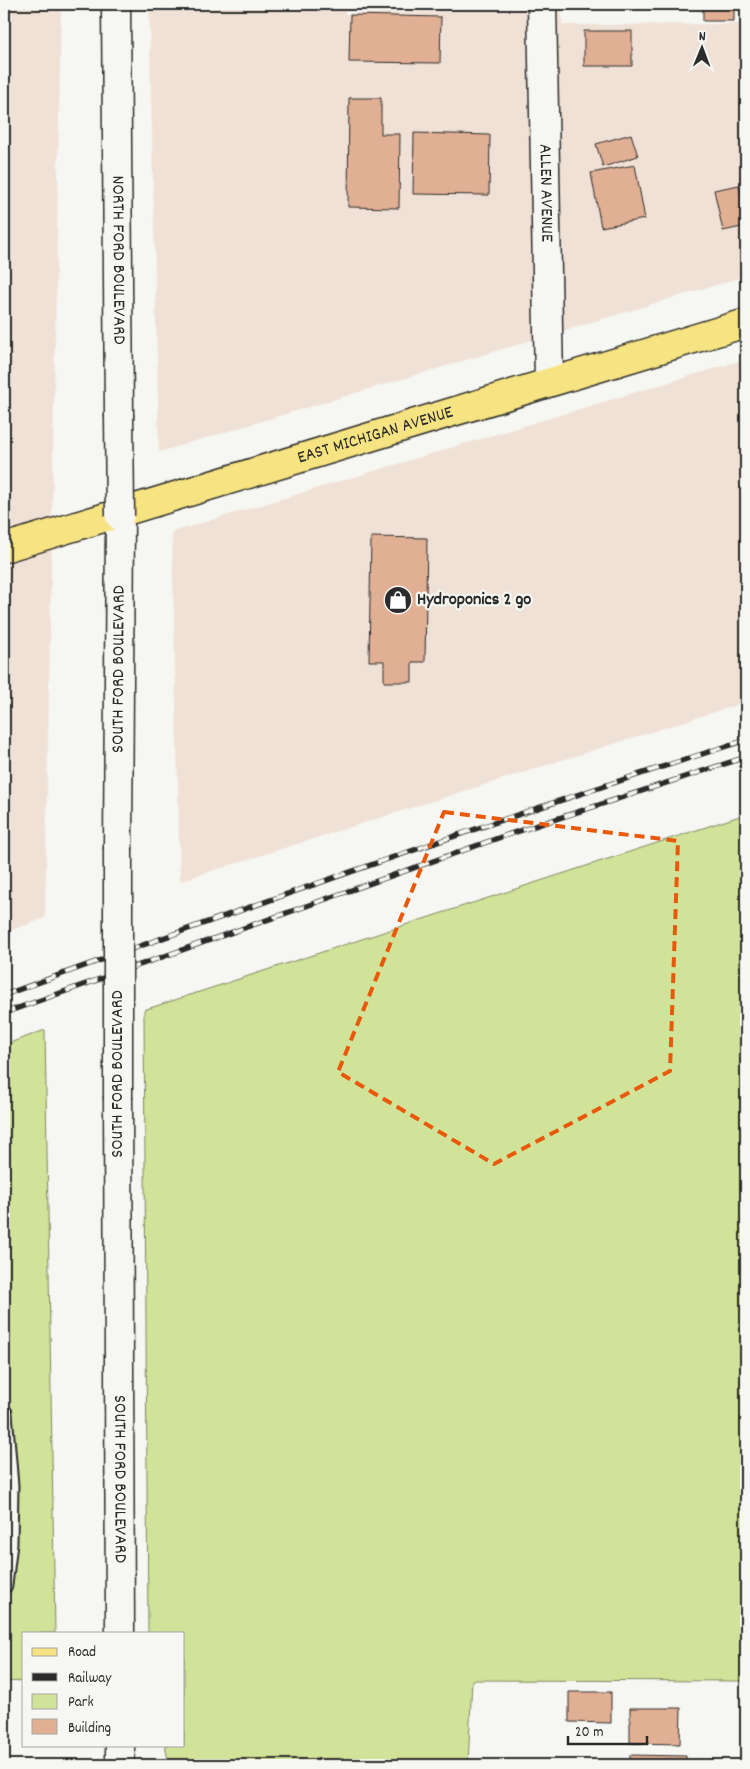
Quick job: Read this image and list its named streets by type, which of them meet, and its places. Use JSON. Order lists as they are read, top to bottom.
{
  "streets": {
    "main road": [
      "ALLEN AVENUE",
      "NORTH FORD BOULEVARD",
      "EAST MICHIGAN AVENUE",
      "SOUTH FORD BOULEVARD"
    ]
  },
  "crossings": [
    ["ALLEN AVENUE", "EAST MICHIGAN AVENUE"],
    ["NORTH FORD BOULEVARD", "SOUTH FORD BOULEVARD"]
  ],
  "places": {
    "shop": ["Hydroponics 2 go"]
  },
  "legend": [
    "Road",
    "Railway",
    "Park",
    "Building"
  ],
  "scale_bar": "20 m",
  "north": "top"
}
